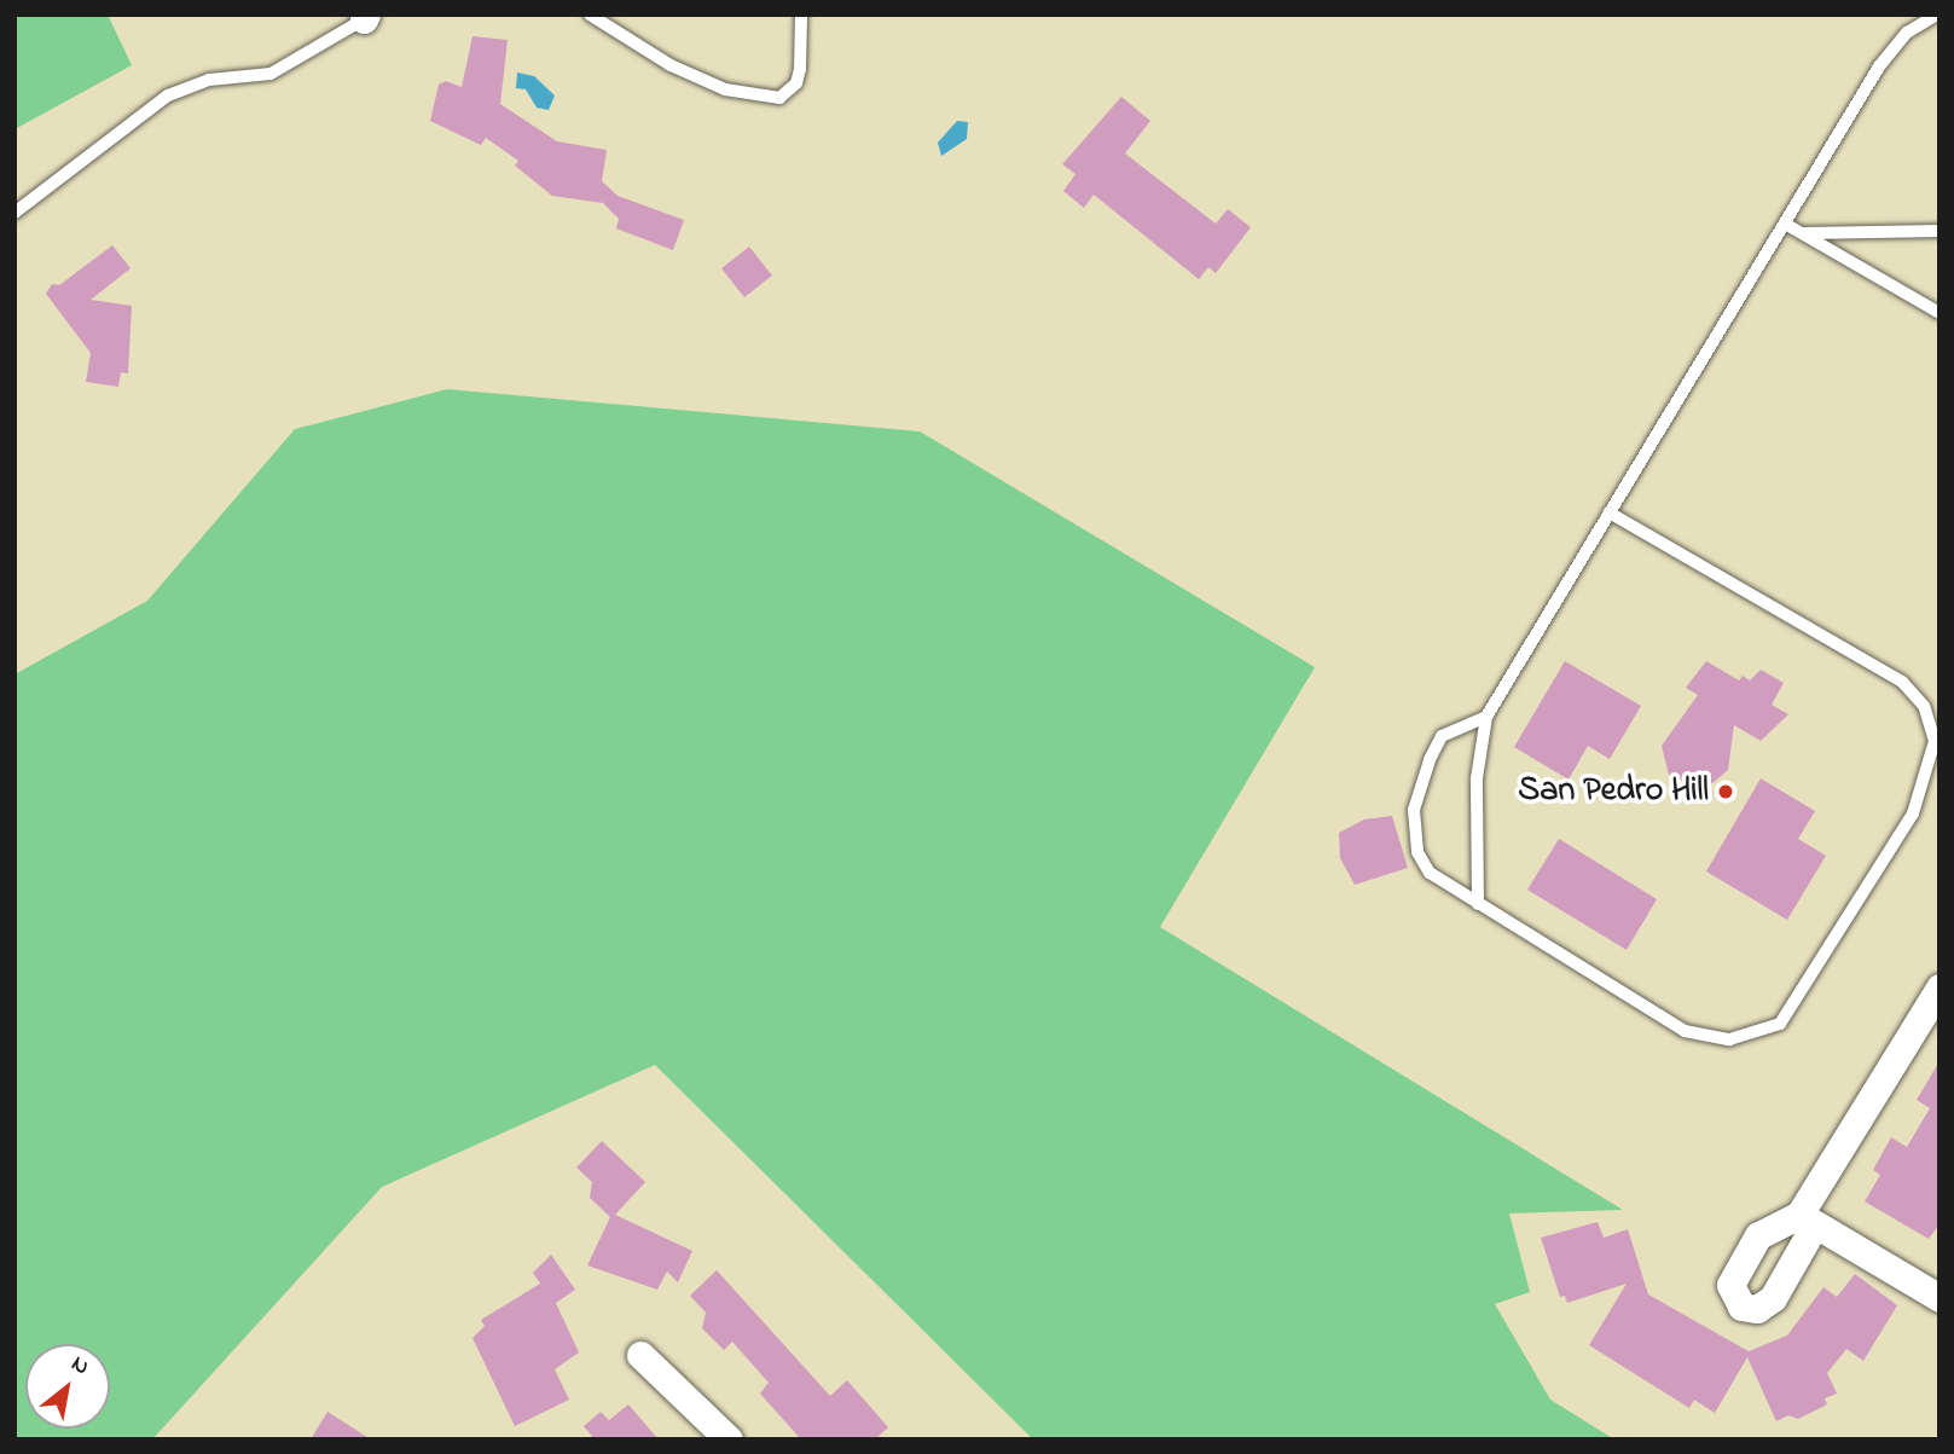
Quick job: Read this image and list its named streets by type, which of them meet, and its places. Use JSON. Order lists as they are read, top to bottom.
{
  "places": ["San Pedro Hill"],
  "north": "top right"
}
